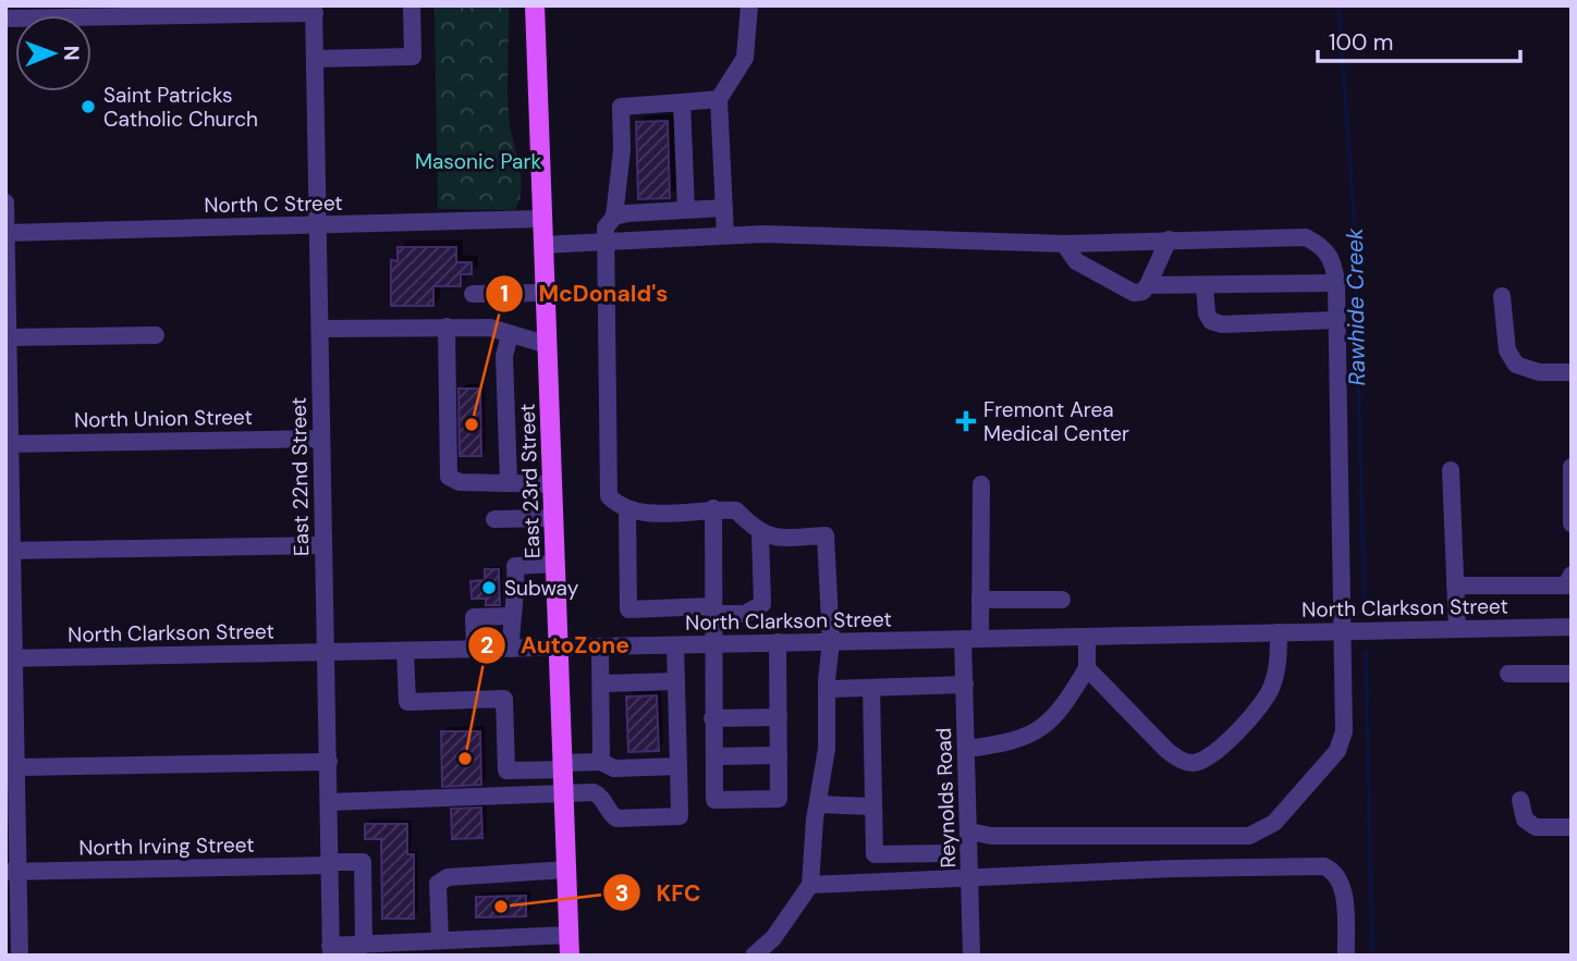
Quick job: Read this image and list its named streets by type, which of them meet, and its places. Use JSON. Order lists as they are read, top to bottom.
{
  "streets": {
    "main road": ["East 23rd Street"],
    "street": [
      "North C Street",
      "North Union Street",
      "East 22nd Street",
      "North Clarkson Street",
      "Reynolds Road",
      "North Irving Street"
    ]
  },
  "crossings": [
    ["North C Street", "East 22nd Street"],
    ["North C Street", "East 23rd Street"],
    ["North Union Street", "East 22nd Street"],
    ["East 22nd Street", "North Clarkson Street"],
    ["East 22nd Street", "North Irving Street"],
    ["East 23rd Street", "North Clarkson Street"],
    ["North Clarkson Street", "Reynolds Road"]
  ],
  "water": ["Rawhide Creek"],
  "parks": ["Masonic Park"],
  "places": {
    "other": [
      "Saint Patricks Catholic Church",
      "McDonald's",
      "Subway",
      "AutoZone",
      "KFC"
    ],
    "health": ["Fremont Area Medical Center"]
  },
  "scale_bar": "100 m",
  "north": "right"
}
